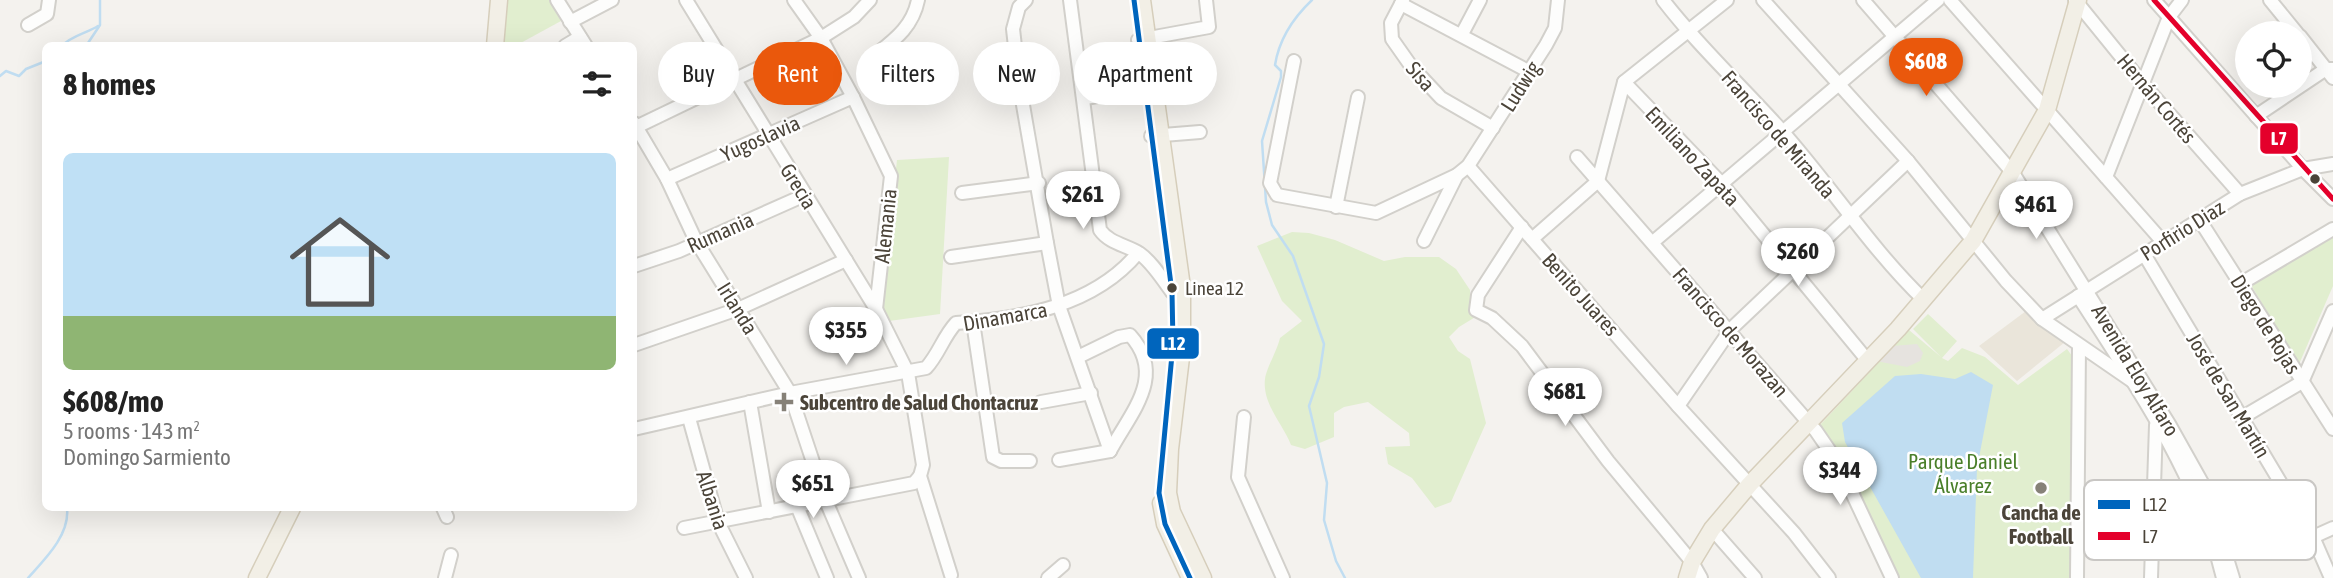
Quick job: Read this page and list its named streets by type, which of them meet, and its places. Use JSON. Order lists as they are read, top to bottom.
{
  "streets": {
    "street": [
      "Sisa",
      "Ludwig",
      "Hernán Cortés",
      "Francisco de Miranda",
      "Yugoslavia",
      "Emiliano Zapata",
      "Grecia",
      "Alemania",
      "Porfirio Diaz",
      "Rumania",
      "Benito Juares",
      "Irlanda",
      "Dinamarca",
      "Diego de Rojas",
      "Francisco de Morazan",
      "Avenida Eloy Alfaro",
      "José de San Martín",
      "Albania"
    ]
  },
  "crossings": [
    ["Sisa", "Ludwig"],
    ["Ludwig", "Benito Juares"],
    ["Hernán Cortés", "Porfirio Diaz"],
    ["Yugoslavia", "Grecia"],
    ["Yugoslavia", "Alemania"],
    ["Yugoslavia", "Irlanda"],
    ["Grecia", "Alemania"],
    ["Grecia", "Rumania"],
    ["Grecia", "Dinamarca"],
    ["Porfirio Diaz", "Diego de Rojas"],
    ["Porfirio Diaz", "Avenida Eloy Alfaro"],
    ["Porfirio Diaz", "José de San Martín"],
    ["Rumania", "Irlanda"],
    ["Irlanda", "Dinamarca"],
    ["Dinamarca", "Albania"]
  ],
  "parks": ["Parque Daniel Álvarez"],
  "places": {
    "other": ["Linea 12", "Cancha de Football"],
    "health": ["Subcentro de Salud Chontacruz"]
  },
  "lines": ["transit line L12", "transit line L7"],
  "legend": ["L12", "L7"],
  "page": {
    "price": [
      "$608",
      "$261",
      "$461",
      "$260",
      "$355",
      "$681",
      "$344",
      "$651"
    ],
    "chip": [
      "Buy",
      "Rent",
      "Filters",
      "New",
      "Apartment"
    ],
    "heading": "8 homes",
    "list": [
      {
        "name": "$608/mo",
        "note": "5 rooms · 143 m² · Domingo Sarmiento"
      }
    ]
  }
}
